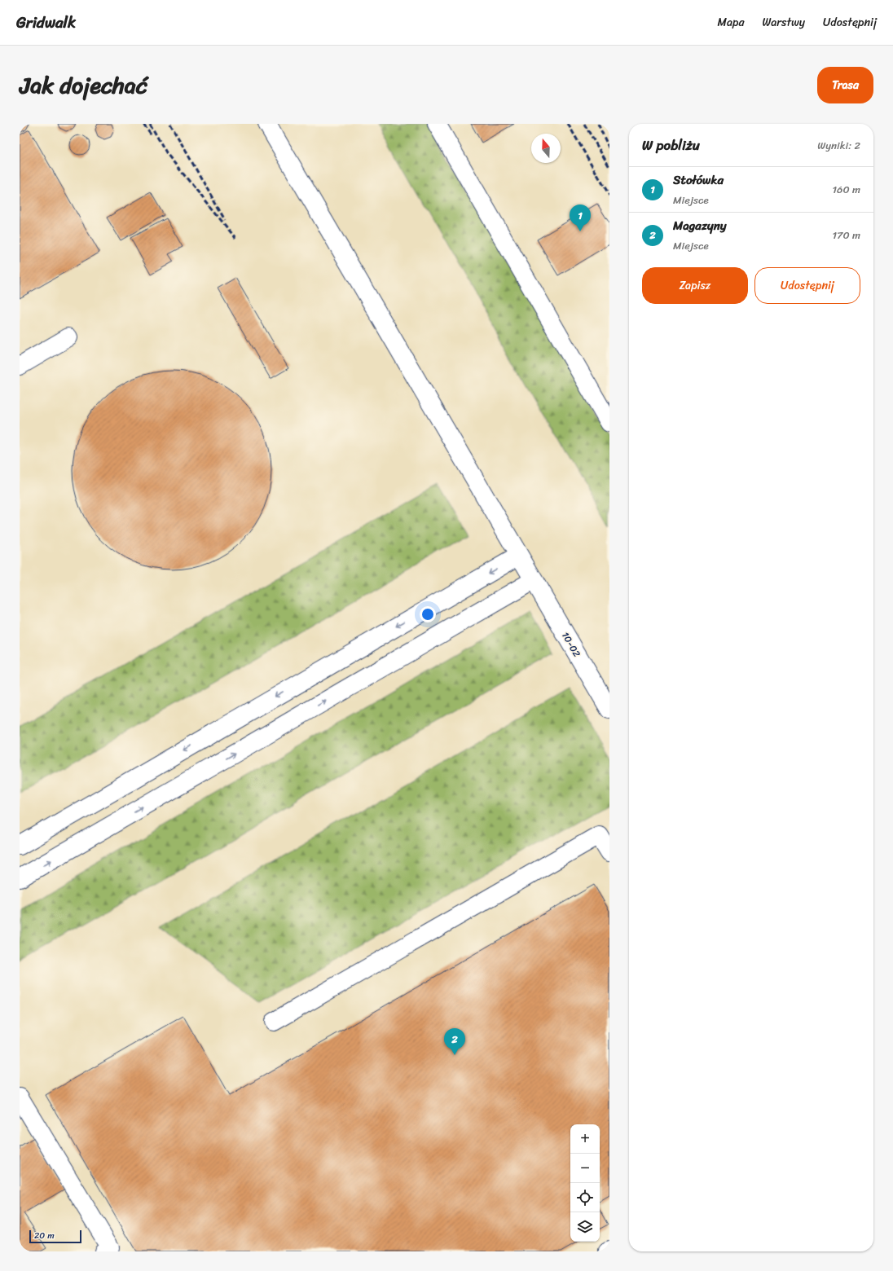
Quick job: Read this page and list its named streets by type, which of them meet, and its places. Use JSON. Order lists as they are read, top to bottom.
{
  "streets": {
    "lane": ["10-02"]
  },
  "scale_bar": "20 m",
  "north": "top",
  "page": {
    "header": "Gridwalk",
    "nav": ["Mapa", "Warstwy", "Udostępnij"],
    "title": "Jak dojechać",
    "buttons": [
      "Trasa",
      ["Zapisz", "Udostępnij"]
    ],
    "heading": ["W pobliżu", "Wyniki: 2"],
    "list": [
      {
        "mark": "1",
        "name": "Stołówka",
        "note": "Miejsce",
        "value": "160 m"
      },
      {
        "mark": "2",
        "name": "Magazyny",
        "note": "Miejsce",
        "value": "170 m"
      }
    ],
    "pins": ["1", "2"],
    "map_buttons": ["+", "−"],
    "scale": "20 m"
  }
}
